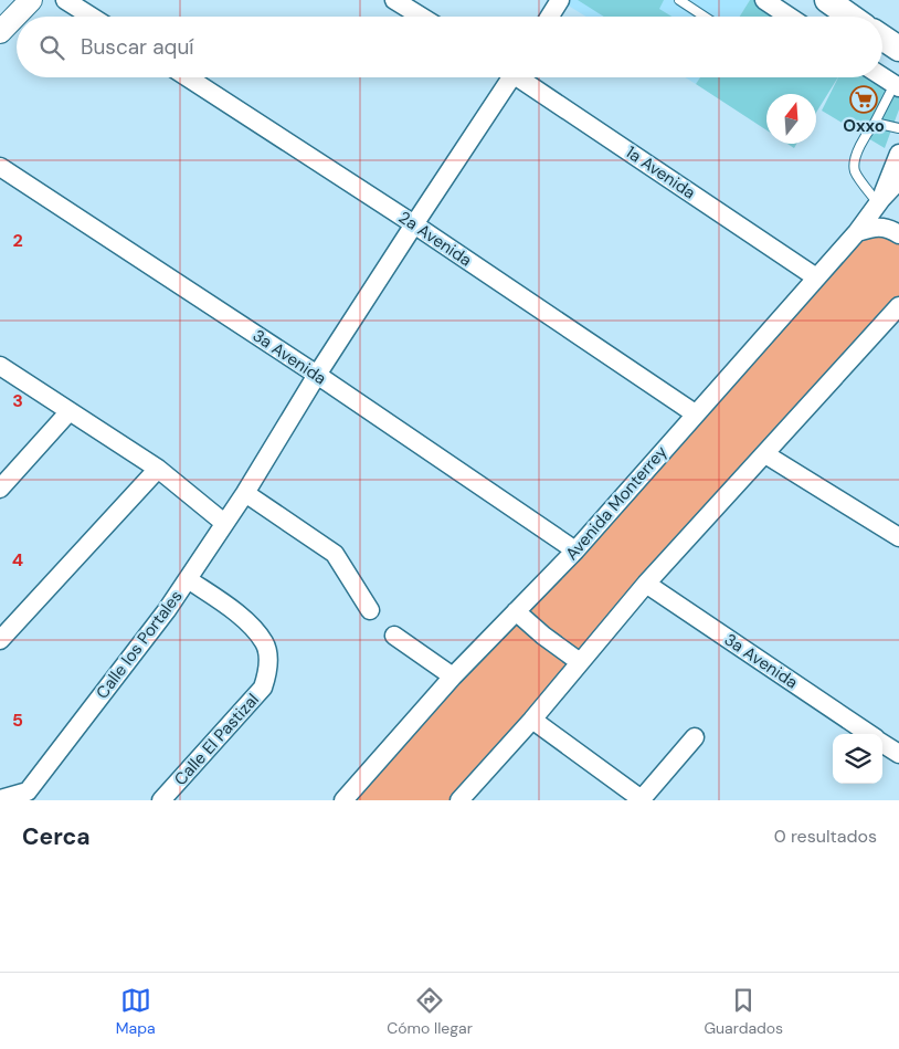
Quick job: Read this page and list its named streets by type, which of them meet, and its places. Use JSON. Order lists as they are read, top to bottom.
{
  "streets": {
    "street": [
      "1a Avenida",
      "2a Avenida",
      "3a Avenida",
      "Avenida Monterrey",
      "Calle los Portales",
      "Calle El Pastizal"
    ]
  },
  "crossings": [
    ["1a Avenida", "Avenida Monterrey"],
    ["2a Avenida", "Avenida Monterrey"],
    ["2a Avenida", "Calle los Portales"],
    ["3a Avenida", "Avenida Monterrey"],
    ["3a Avenida", "Calle los Portales"],
    ["Calle los Portales", "Calle El Pastizal"]
  ],
  "places": {
    "supermarket": ["Oxxo"]
  },
  "north": "top",
  "page": {
    "search": "Buscar aquí",
    "heading": ["Cerca", "0 resultados"],
    "nav": ["Mapa", "Cómo llegar", "Guardados"]
  },
  "grid": {
    "rows": [
      "2",
      "3",
      "4",
      "5"
    ]
  }
}
